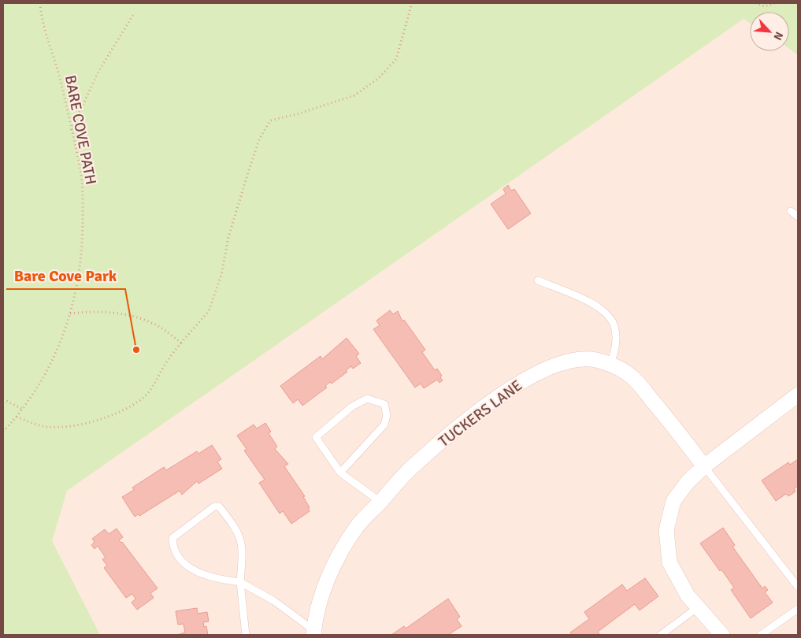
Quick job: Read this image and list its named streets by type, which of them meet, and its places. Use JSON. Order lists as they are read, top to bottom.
{
  "streets": {
    "street": ["TUCKERS LANE"],
    "path": ["BARE COVE PATH"]
  },
  "places": ["Bare Cove Park"],
  "north": "bottom right"
}
